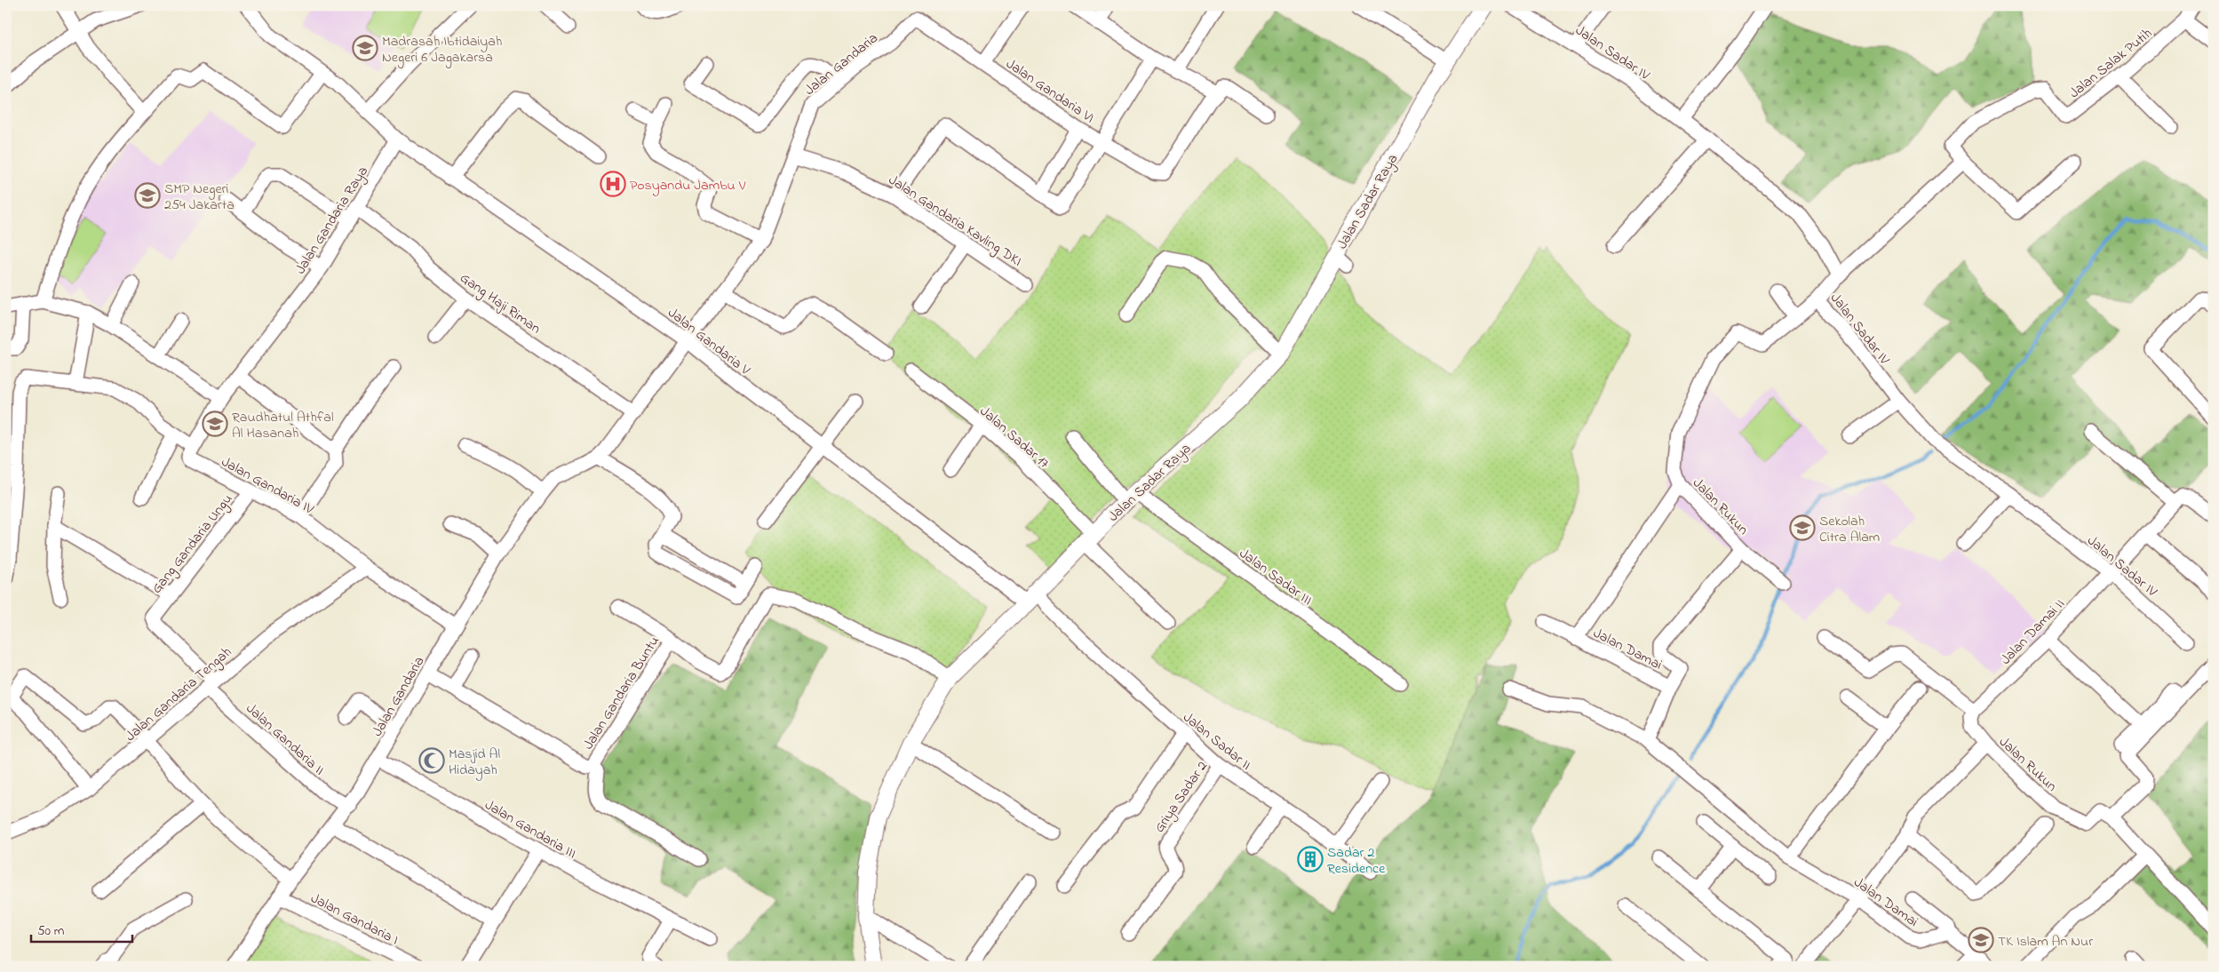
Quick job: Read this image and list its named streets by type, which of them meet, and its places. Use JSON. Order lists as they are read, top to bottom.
{
  "streets": {
    "street": [
      "Jalan Sadar IV",
      "Jalan Salak Putih",
      "Jalan Gandaria",
      "Jalan Gandaria VI",
      "Jalan Sadar Raya",
      "Jalan Gandaria Raya",
      "Jalan Gandaria Kavling DKI",
      "Gang Haji Riman",
      "Jalan Gandaria V",
      "Jalan Sadar 17",
      "Jalan Gandaria IV",
      "Jalan Rukun",
      "Gang Gandaria Ungu",
      "Jalan Sadar III",
      "Jalan Damai II",
      "Jalan Damai",
      "Jalan Gandaria Buntu",
      "Jalan Gandaria Tengah",
      "Jalan Gandaria II",
      "Jalan Sadar II",
      "Griya Sadar 2",
      "Jalan Gandaria III",
      "Jalan Gandaria I"
    ]
  },
  "crossings": [
    ["Jalan Sadar IV", "Jalan Damai II"],
    ["Jalan Gandaria", "Jalan Gandaria VI"],
    ["Jalan Gandaria", "Jalan Gandaria Kavling DKI"],
    ["Jalan Gandaria", "Jalan Gandaria V"],
    ["Jalan Gandaria", "Jalan Gandaria IV"],
    ["Jalan Gandaria", "Jalan Gandaria Buntu"],
    ["Jalan Gandaria", "Jalan Gandaria II"],
    ["Jalan Gandaria", "Jalan Gandaria III"],
    ["Jalan Gandaria", "Jalan Gandaria I"],
    ["Jalan Sadar Raya", "Jalan Gandaria V"],
    ["Jalan Sadar Raya", "Jalan Sadar 17"],
    ["Jalan Sadar Raya", "Jalan Sadar III"],
    ["Jalan Sadar Raya", "Jalan Sadar II"],
    ["Jalan Gandaria Raya", "Gang Haji Riman"],
    ["Jalan Gandaria Raya", "Jalan Gandaria V"],
    ["Jalan Gandaria V", "Jalan Sadar II"],
    ["Jalan Gandaria IV", "Gang Gandaria Ungu"],
    ["Jalan Gandaria IV", "Jalan Gandaria Tengah"],
    ["Jalan Rukun", "Jalan Damai II"],
    ["Gang Gandaria Ungu", "Jalan Gandaria II"],
    ["Jalan Gandaria Tengah", "Jalan Gandaria II"],
    ["Jalan Sadar II", "Griya Sadar 2"]
  ],
  "places": {
    "school or university": [
      "Madrasah Ibtidaiyah Negeri 6 Jagakarsa",
      "SMP Negeri 254 Jakarta",
      "Raudhatul Athfal Al Hasanah",
      "Sekolah Citra Alam",
      "TK Islam An Nur"
    ],
    "hospital": ["Posyandu Jambu V"],
    "mosque": ["Masjid Al Hidayah"],
    "building": ["Sadar 2 Residence"]
  },
  "scale_bar": "50 m"
}
